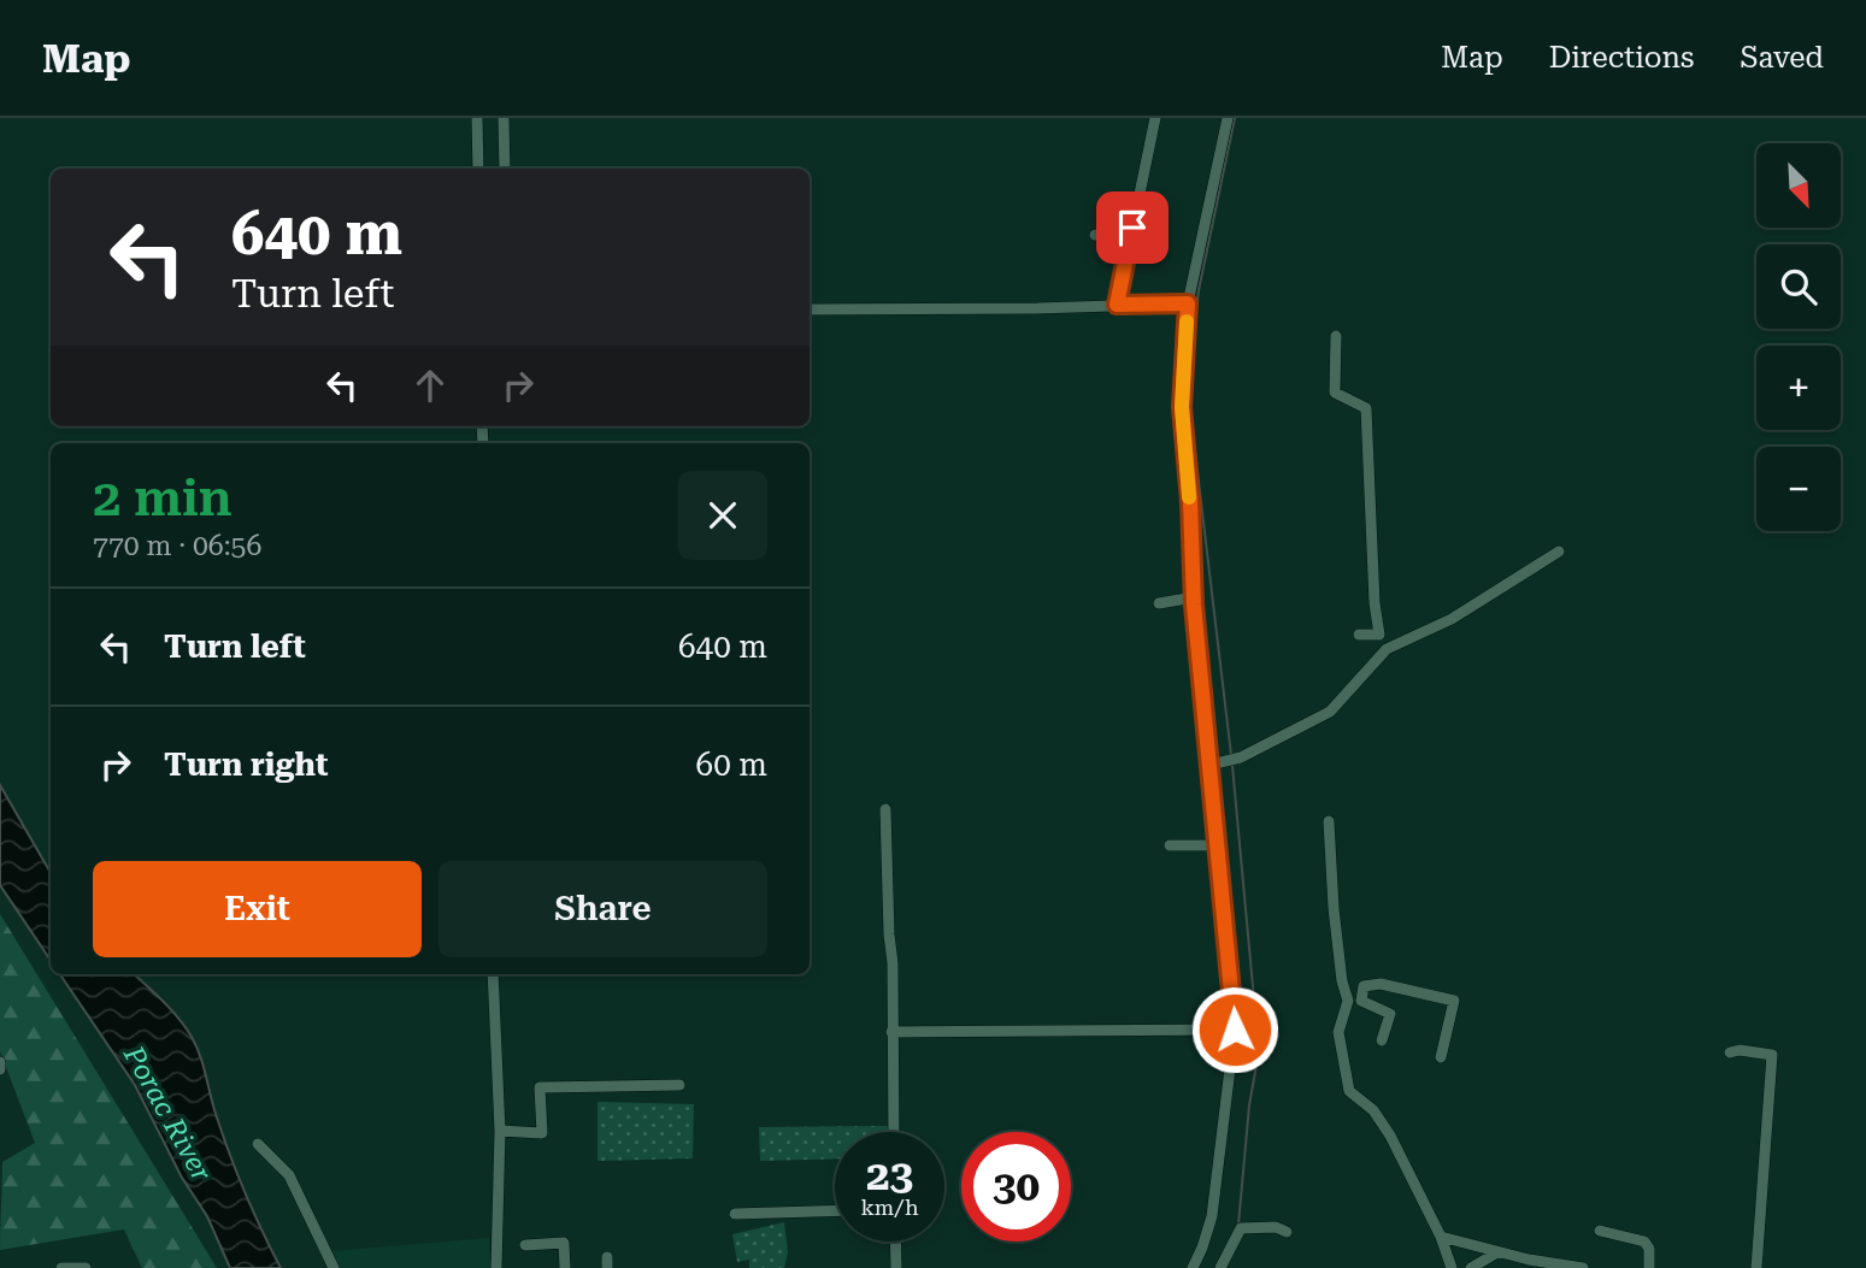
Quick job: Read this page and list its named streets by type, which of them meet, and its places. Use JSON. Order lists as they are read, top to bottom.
{
  "water": ["Porac River"],
  "north": "bottom right",
  "page": {
    "header": "Map",
    "nav": ["Map", "Directions", "Saved"],
    "map_buttons": ["+", "−"],
    "turn": ["640 m", "Turn left"],
    "heading": ["2 min", "770 m · 06:56"],
    "list": [
      {
        "name": "Turn left",
        "value": "640 m"
      },
      {
        "name": "Turn right",
        "value": "60 m"
      }
    ],
    "buttons": ["Exit", "Share"],
    "speed": "23 km/h",
    "limit": "30"
  }
}
